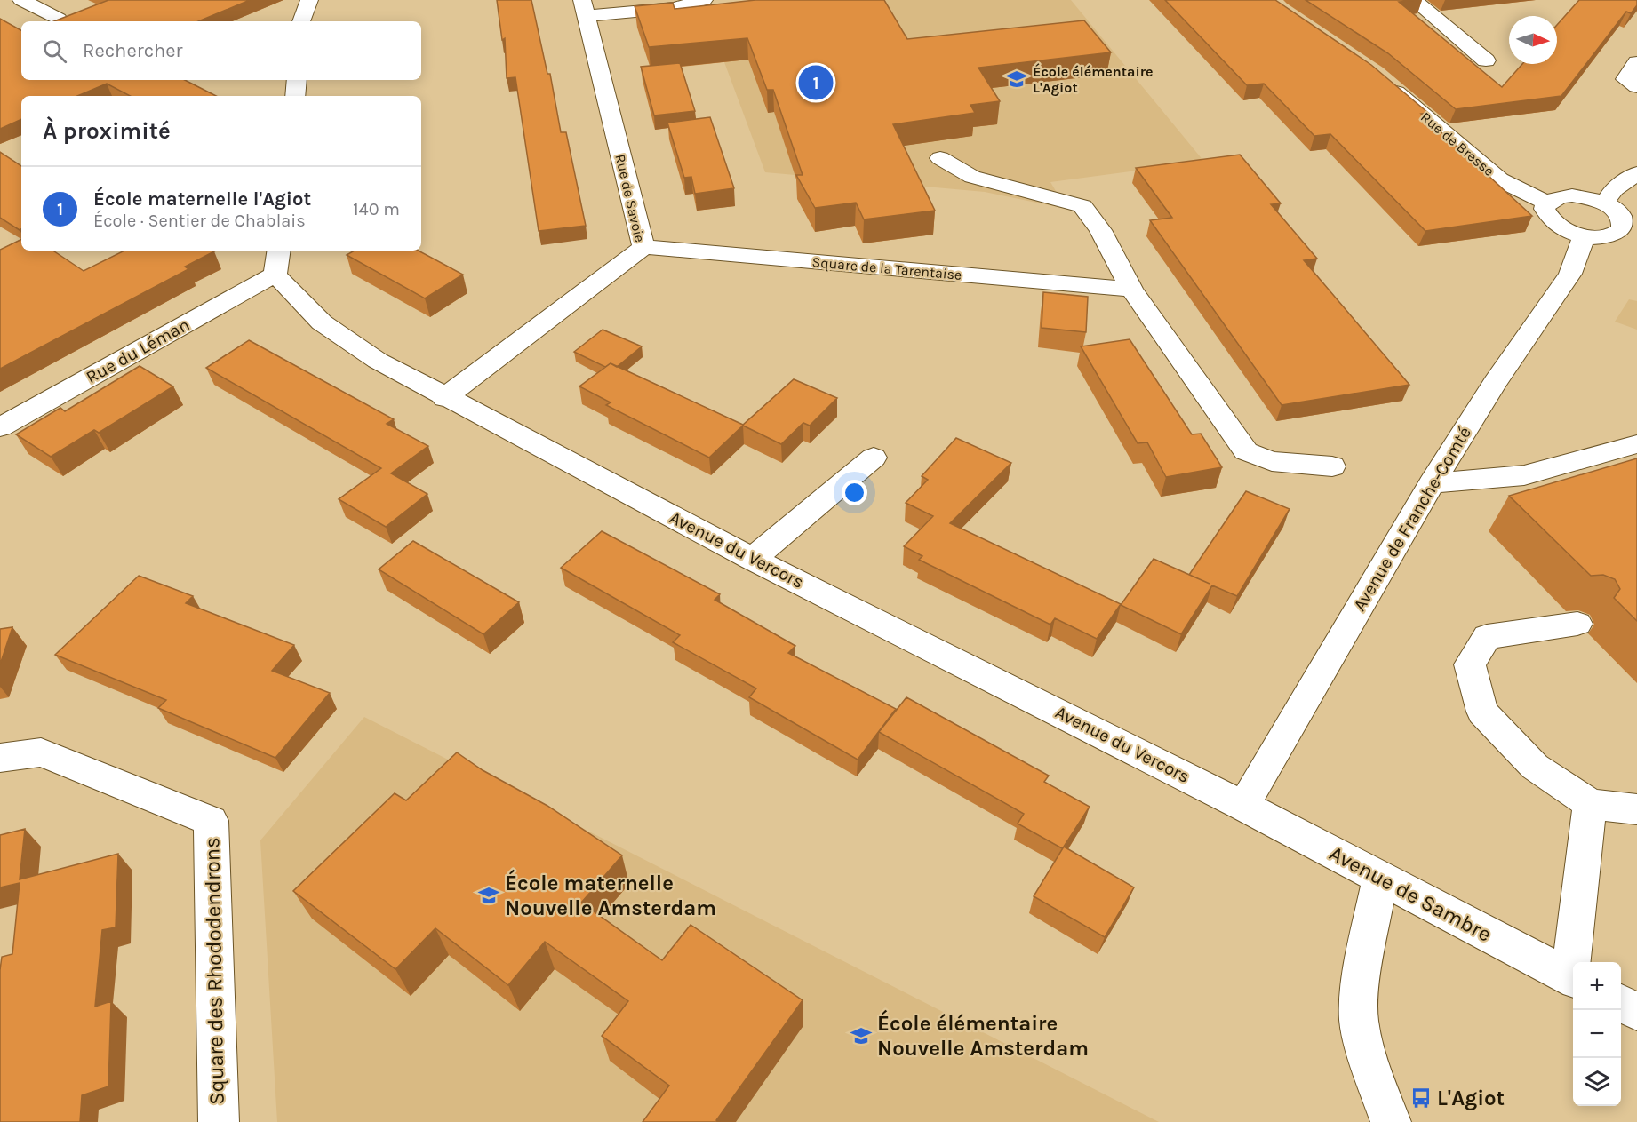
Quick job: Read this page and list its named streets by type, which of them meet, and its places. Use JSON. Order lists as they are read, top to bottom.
{
  "streets": {
    "street": [
      "Rue de Bresse",
      "Rue de Savoie",
      "Square de la Tarentaise",
      "Rue du Léman",
      "Avenue de Franche-Comté",
      "Avenue du Vercors",
      "Avenue de Sambre",
      "Square des Rhododendrons"
    ]
  },
  "crossings": [
    ["Rue de Savoie", "Square de la Tarentaise"],
    ["Rue de Savoie", "Avenue du Vercors"],
    ["Rue du Léman", "Avenue du Vercors"],
    ["Avenue de Franche-Comté", "Avenue du Vercors"],
    ["Avenue de Franche-Comté", "Avenue de Sambre"],
    ["Avenue du Vercors", "Avenue de Sambre"]
  ],
  "places": {
    "school or university": ["École élémentaire L'Agiot", "École maternelle Nouvelle Amsterdam", "École élémentaire Nouvelle Amsterdam"],
    "bus stop": ["L'Agiot"]
  },
  "north": "right",
  "page": {
    "search": "Rechercher",
    "pins": "1",
    "heading": "À proximité",
    "list": [
      {
        "mark": "1",
        "name": "École maternelle l'Agiot",
        "note": "École · Sentier de Chablais",
        "value": "140 m"
      }
    ],
    "map_buttons": ["+", "−"]
  }
}
